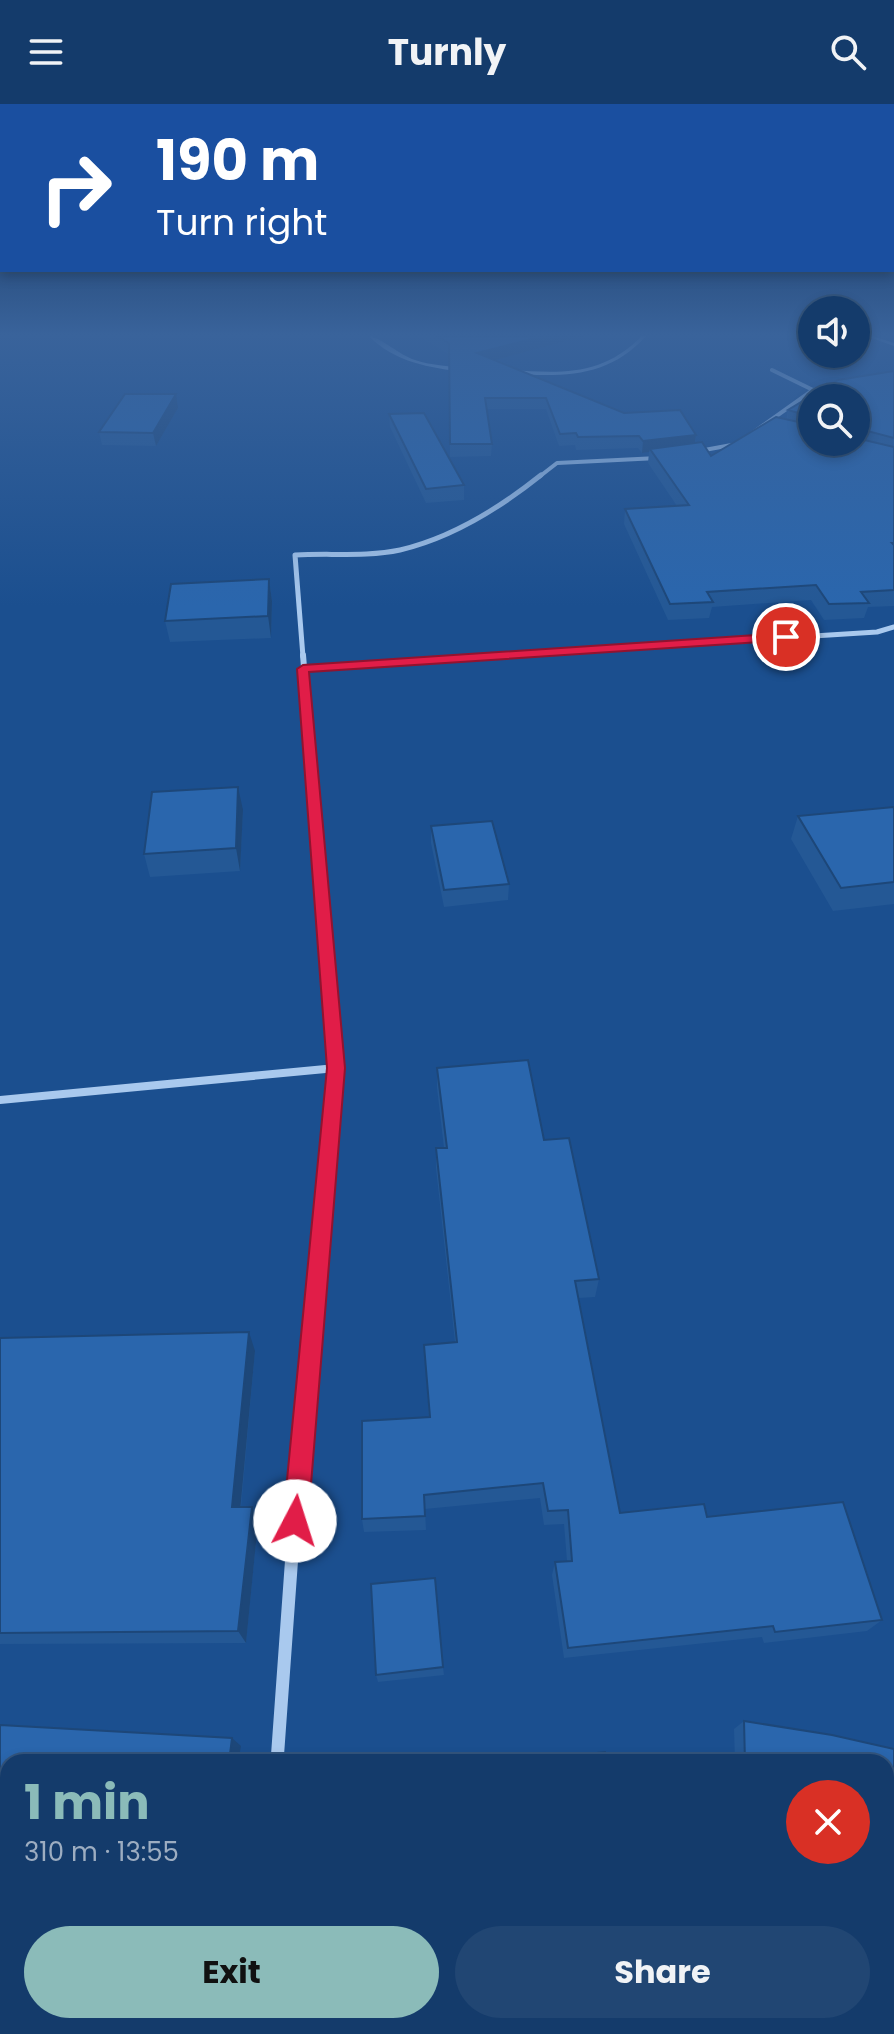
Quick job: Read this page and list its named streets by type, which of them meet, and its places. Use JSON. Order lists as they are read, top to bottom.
{
  "page": {
    "header": "Turnly",
    "turn": ["190 m", "Turn right"],
    "heading": ["1 min", "310 m · 13:55"],
    "buttons": ["Exit", "Share"]
  }
}
